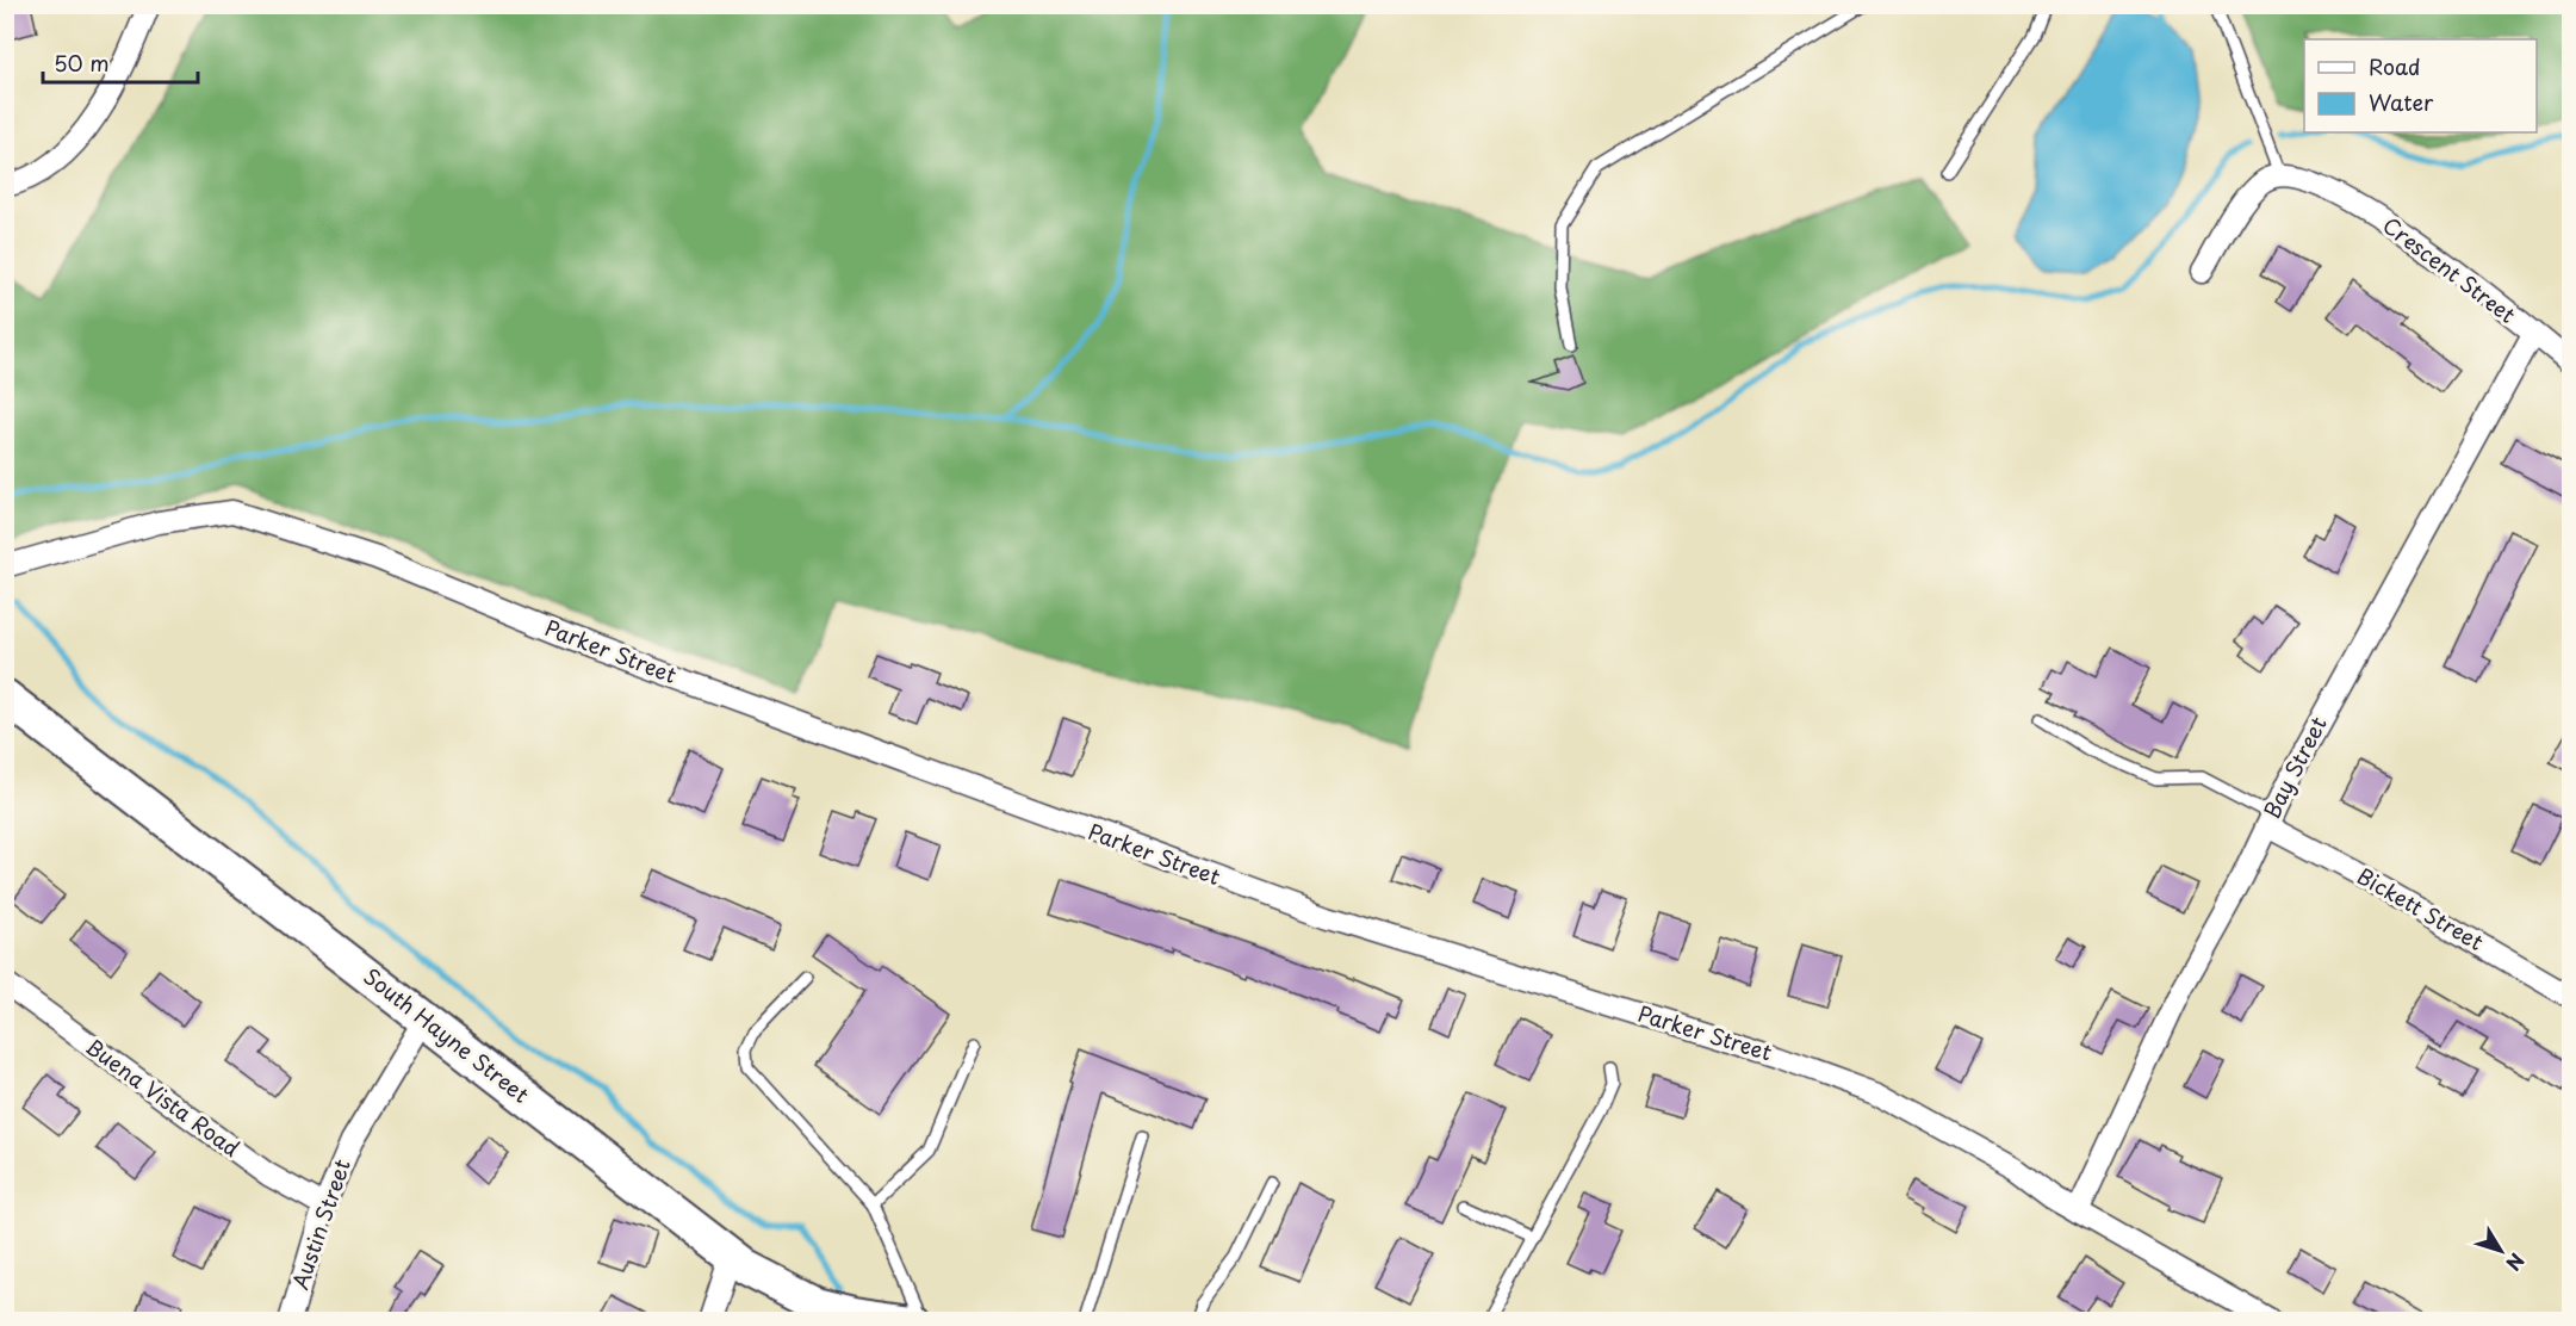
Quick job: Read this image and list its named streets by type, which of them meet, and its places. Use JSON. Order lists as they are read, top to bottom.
{
  "streets": {
    "main road": ["South Hayne Street"],
    "street": [
      "Crescent Street",
      "Parker Street",
      "Bay Street",
      "Bickett Street",
      "Buena Vista Road",
      "Austin Street"
    ]
  },
  "crossings": [
    ["Crescent Street", "Bay Street"],
    ["Parker Street", "Bay Street"],
    ["Bay Street", "Bickett Street"],
    ["South Hayne Street", "Austin Street"],
    ["Buena Vista Road", "Austin Street"]
  ],
  "legend": ["Road", "Water"],
  "scale_bar": "50 m",
  "north": "bottom right"
}
